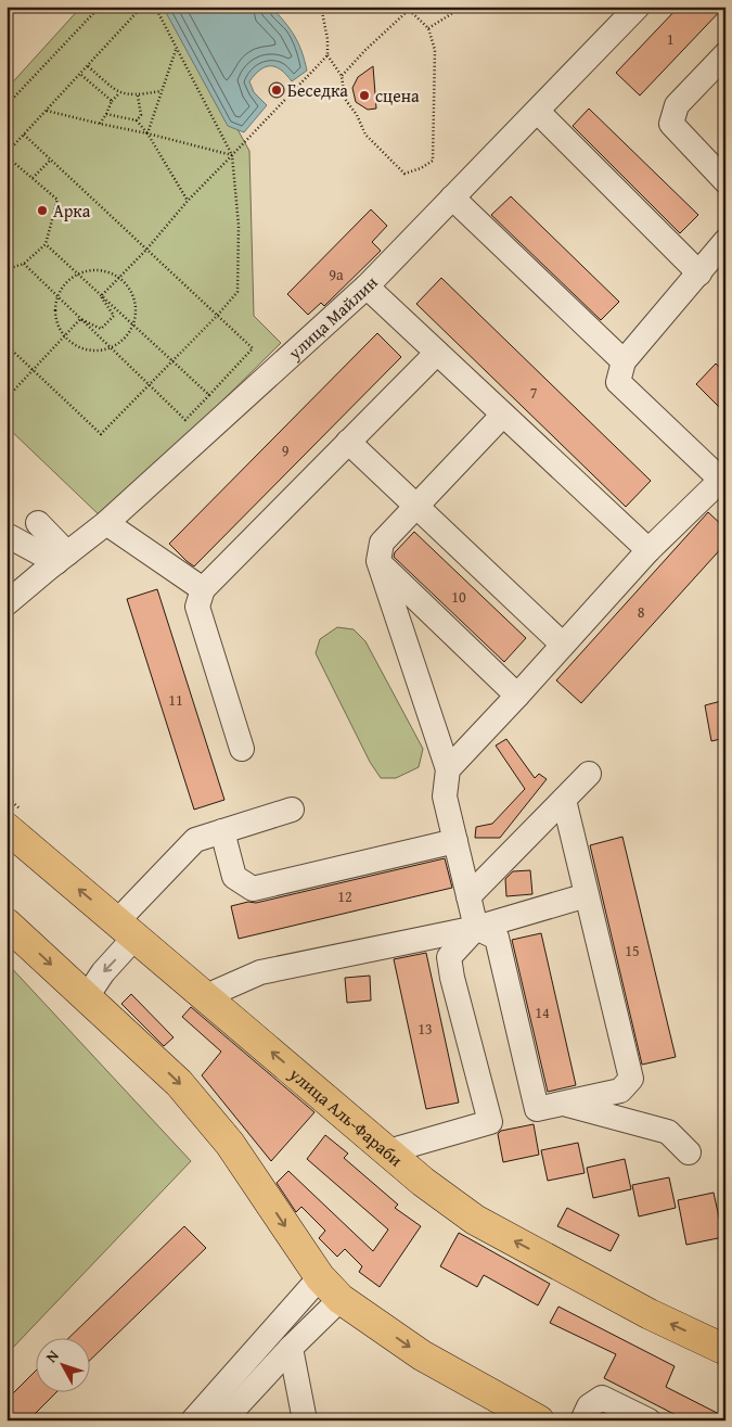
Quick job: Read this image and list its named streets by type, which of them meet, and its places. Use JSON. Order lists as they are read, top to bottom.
{
  "streets": {
    "main road": ["улица Аль-Фараби"],
    "street": ["улица Майлин"]
  },
  "places": ["Беседка", "сцена", "Арка"],
  "house_numbers": [
    "1",
    "9а",
    "7",
    "9",
    "10",
    "8",
    "11",
    "12",
    "15",
    "14",
    "13"
  ],
  "north": "top left"
}
